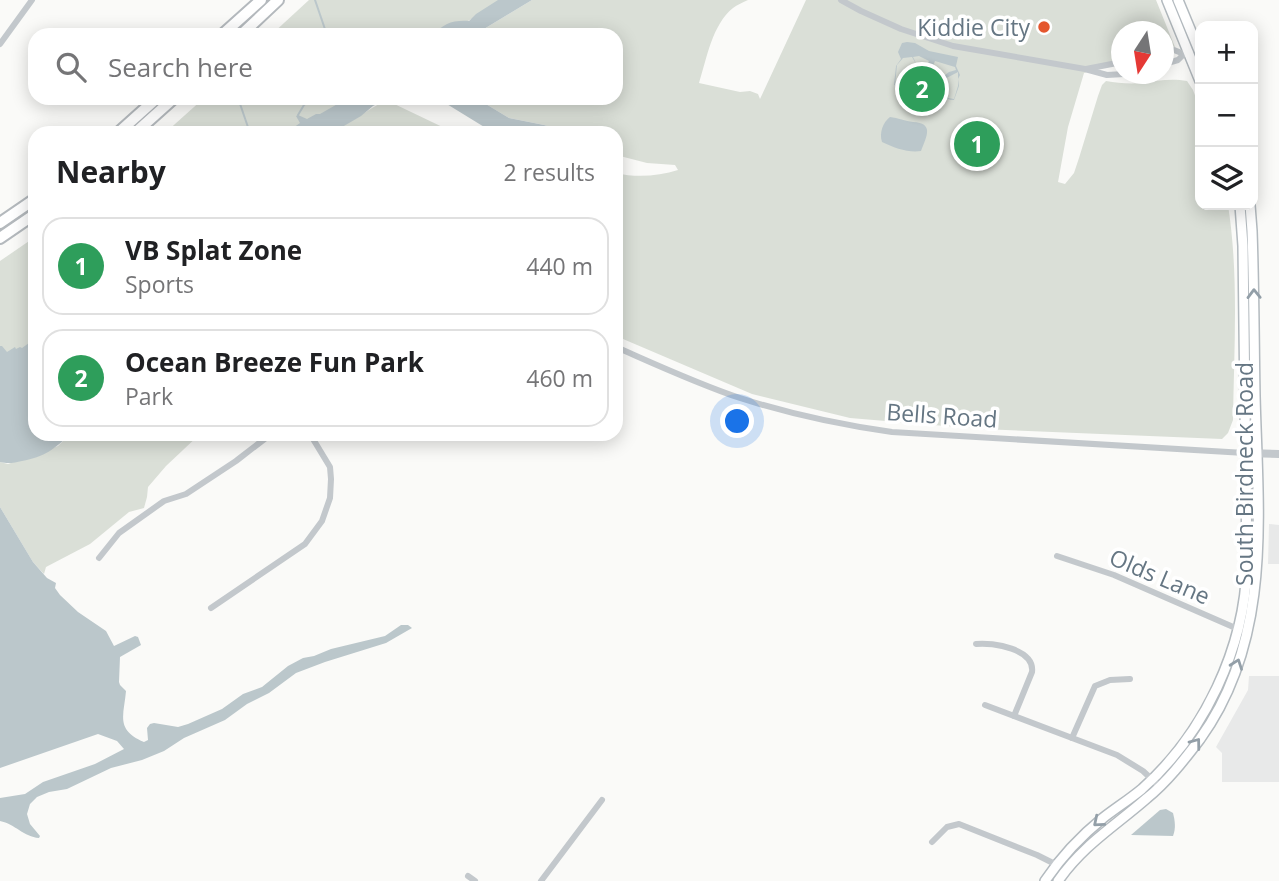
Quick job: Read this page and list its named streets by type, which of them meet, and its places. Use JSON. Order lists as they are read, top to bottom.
{
  "streets": {
    "main road": ["South Birdneck Road"],
    "street": ["Bells Road", "Olds Lane"]
  },
  "crossings": [
    ["Bells Road", "South Birdneck Road"],
    ["South Birdneck Road", "Olds Lane"]
  ],
  "places": ["Kiddie City"],
  "north": "bottom",
  "page": {
    "map_buttons": ["+", "−"],
    "search": "Search here",
    "pins": ["2", "1"],
    "heading": ["Nearby", "2 results"],
    "list": [
      {
        "mark": "1",
        "name": "VB Splat Zone",
        "note": "Sports",
        "value": "440 m"
      },
      {
        "mark": "2",
        "name": "Ocean Breeze Fun Park",
        "note": "Park",
        "value": "460 m"
      }
    ]
  }
}
